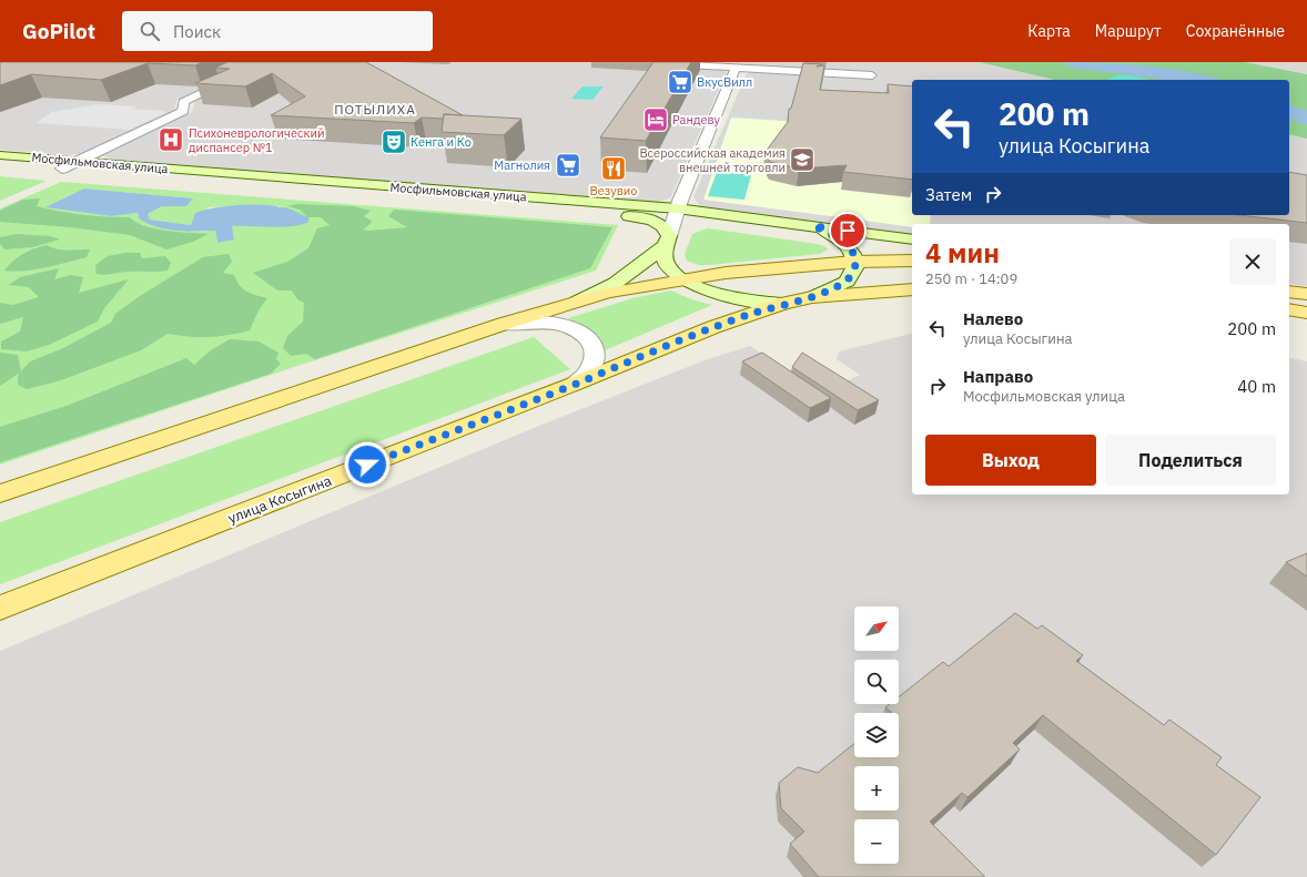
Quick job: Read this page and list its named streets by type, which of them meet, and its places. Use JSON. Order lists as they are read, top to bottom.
{
  "streets": {
    "main road": ["Мосфильмовская улица", "улица Косыгина"]
  },
  "crossings": [
    ["Мосфильмовская улица", "улица Косыгина"]
  ],
  "districts": ["ПОТЫЛИХА"],
  "places": {
    "supermarket": ["ВкусВилл", "Магнолия"],
    "hotel": ["Рандеву"],
    "hospital": ["Психоневрологический диспансер №1"],
    "theatre": ["Кенга и Ко"],
    "school or university": ["Всероссийская академия внешней торговли"],
    "restaurant": ["Везувио"]
  },
  "north": "top right",
  "page": {
    "header": "GoPilot",
    "search": "Поиск",
    "nav": ["Карта", "Маршрут", "Сохранённые"],
    "turn": ["200 m", "улица Косыгина"],
    "then": "Затем",
    "heading": ["4 мин", "250 m · 14:09"],
    "list": [
      {
        "name": "Налево",
        "note": "улица Косыгина",
        "value": "200 m"
      },
      {
        "name": "Направо",
        "note": "Мосфильмовская улица",
        "value": "40 m"
      }
    ],
    "buttons": ["Выход", "Поделиться"],
    "map_buttons": ["+", "−"]
  }
}
